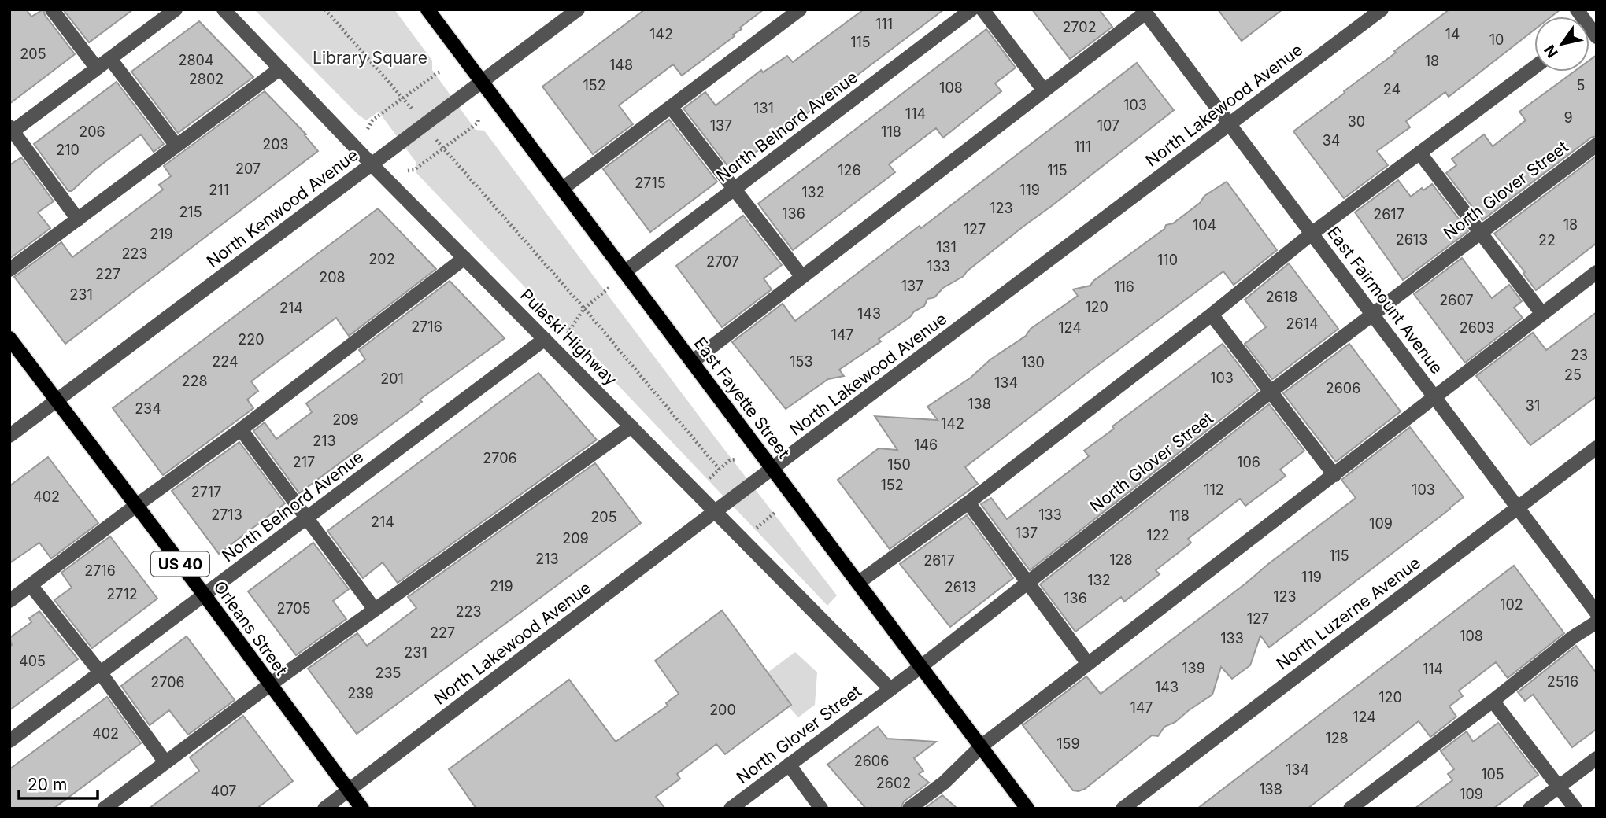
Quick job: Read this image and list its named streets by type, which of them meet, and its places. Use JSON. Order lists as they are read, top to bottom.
{
  "streets": {
    "main road": ["East Fayette Street", "US 40", "Orleans Street"],
    "street": [
      "North Lakewood Avenue",
      "North Belnord Avenue",
      "North Glover Street",
      "North Kenwood Avenue",
      "East Fairmount Avenue",
      "Pulaski Highway",
      "North Luzerne Avenue"
    ]
  },
  "crossings": [
    ["North Lakewood Avenue", "East Fairmount Avenue"],
    ["North Lakewood Avenue", "Pulaski Highway"],
    ["North Lakewood Avenue", "East Fayette Street"],
    ["North Lakewood Avenue", "Orleans Street"],
    ["North Belnord Avenue", "Pulaski Highway"],
    ["North Belnord Avenue", "East Fayette Street"],
    ["North Belnord Avenue", "Orleans Street"],
    ["North Glover Street", "East Fairmount Avenue"],
    ["North Glover Street", "Pulaski Highway"],
    ["North Glover Street", "East Fayette Street"],
    ["North Kenwood Avenue", "Pulaski Highway"],
    ["North Kenwood Avenue", "East Fayette Street"],
    ["North Kenwood Avenue", "Orleans Street"],
    ["East Fairmount Avenue", "North Luzerne Avenue"]
  ],
  "parks": ["Library Square"],
  "house_numbers": [
    "111",
    "2702",
    "142",
    "14",
    "10",
    "115",
    "205",
    "2804",
    "18",
    "148",
    "2802",
    "152",
    "5",
    "108",
    "24",
    "103",
    "131",
    "114",
    "9",
    "30",
    "137",
    "107",
    "206",
    "118",
    "34",
    "203",
    "111",
    "210",
    "207",
    "126",
    "115",
    "2715",
    "211",
    "119",
    "132",
    "123",
    "215",
    "136",
    "2617",
    "18",
    "104",
    "127",
    "219",
    "2613",
    "22",
    "131",
    "223",
    "202",
    "110",
    "2707",
    "133",
    "227",
    "208",
    "137",
    "116",
    "231",
    "2618",
    "2607",
    "120",
    "214",
    "143",
    "2614",
    "2716",
    "124",
    "2603",
    "147",
    "220",
    "23",
    "224",
    "153",
    "130",
    "25",
    "103",
    "201",
    "228",
    "134",
    "2606",
    "138",
    "31",
    "234",
    "209",
    "142",
    "213",
    "146",
    "2706",
    "217",
    "106",
    "150",
    "152",
    "112",
    "103",
    "2717",
    "402",
    "2713",
    "133",
    "118",
    "205",
    "214",
    "109",
    "137",
    "122",
    "209",
    "115",
    "213",
    "128",
    "2617",
    "2716",
    "119",
    "132",
    "219",
    "2613",
    "2712",
    "123",
    "136",
    "102",
    "2705",
    "223",
    "127",
    "227",
    "108",
    "133",
    "231",
    "405",
    "139",
    "114",
    "235",
    "2516",
    "2706",
    "143",
    "239",
    "120",
    "147",
    "200",
    "124",
    "402",
    "128",
    "159",
    "2606",
    "134",
    "105",
    "2602",
    "138",
    "407",
    "109"
  ],
  "scale_bar": "20 m",
  "north": "bottom left"
}
